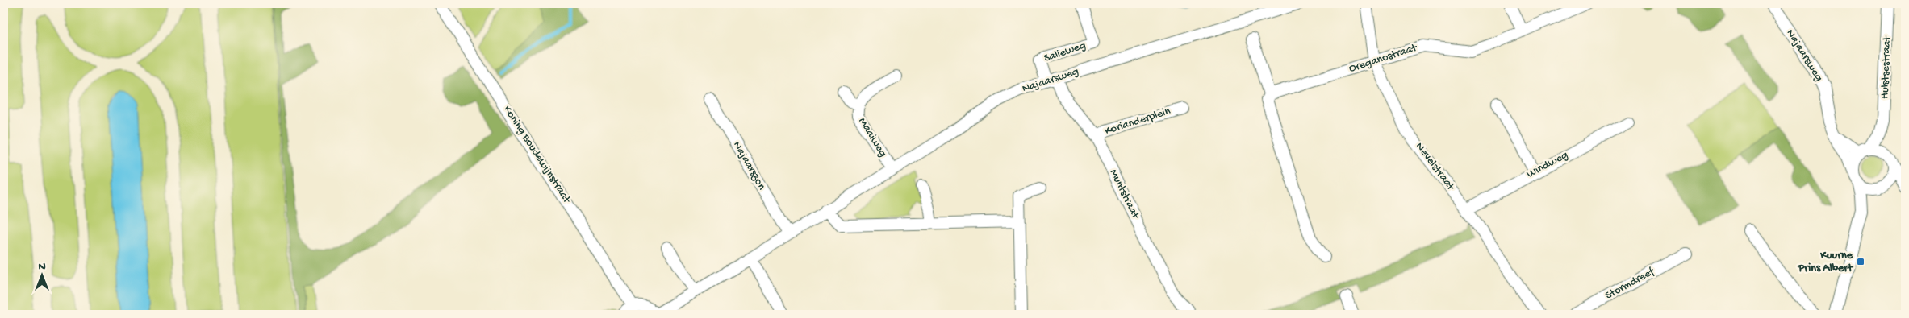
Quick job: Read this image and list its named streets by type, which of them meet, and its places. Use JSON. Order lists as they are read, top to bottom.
{
  "streets": {
    "street": [
      "Salieweg",
      "Najaarsweg",
      "Oreganostraat",
      "Hulstsestraat",
      "Korianderplein",
      "Maaiweg",
      "Koning Boudewijnstraat",
      "Windweg",
      "Najaarszon",
      "Nevelstraat",
      "Muntstraat",
      "Stormdreef"
    ]
  },
  "crossings": [
    ["Salieweg", "Najaarsweg"],
    ["Salieweg", "Muntstraat"],
    ["Najaarsweg", "Hulstsestraat"],
    ["Najaarsweg", "Maaiweg"],
    ["Najaarsweg", "Najaarszon"],
    ["Najaarsweg", "Muntstraat"],
    ["Oreganostraat", "Nevelstraat"],
    ["Korianderplein", "Muntstraat"],
    ["Windweg", "Nevelstraat"]
  ],
  "places": {
    "transit": ["Kuurne Prins Albert"]
  },
  "north": "top"
}
